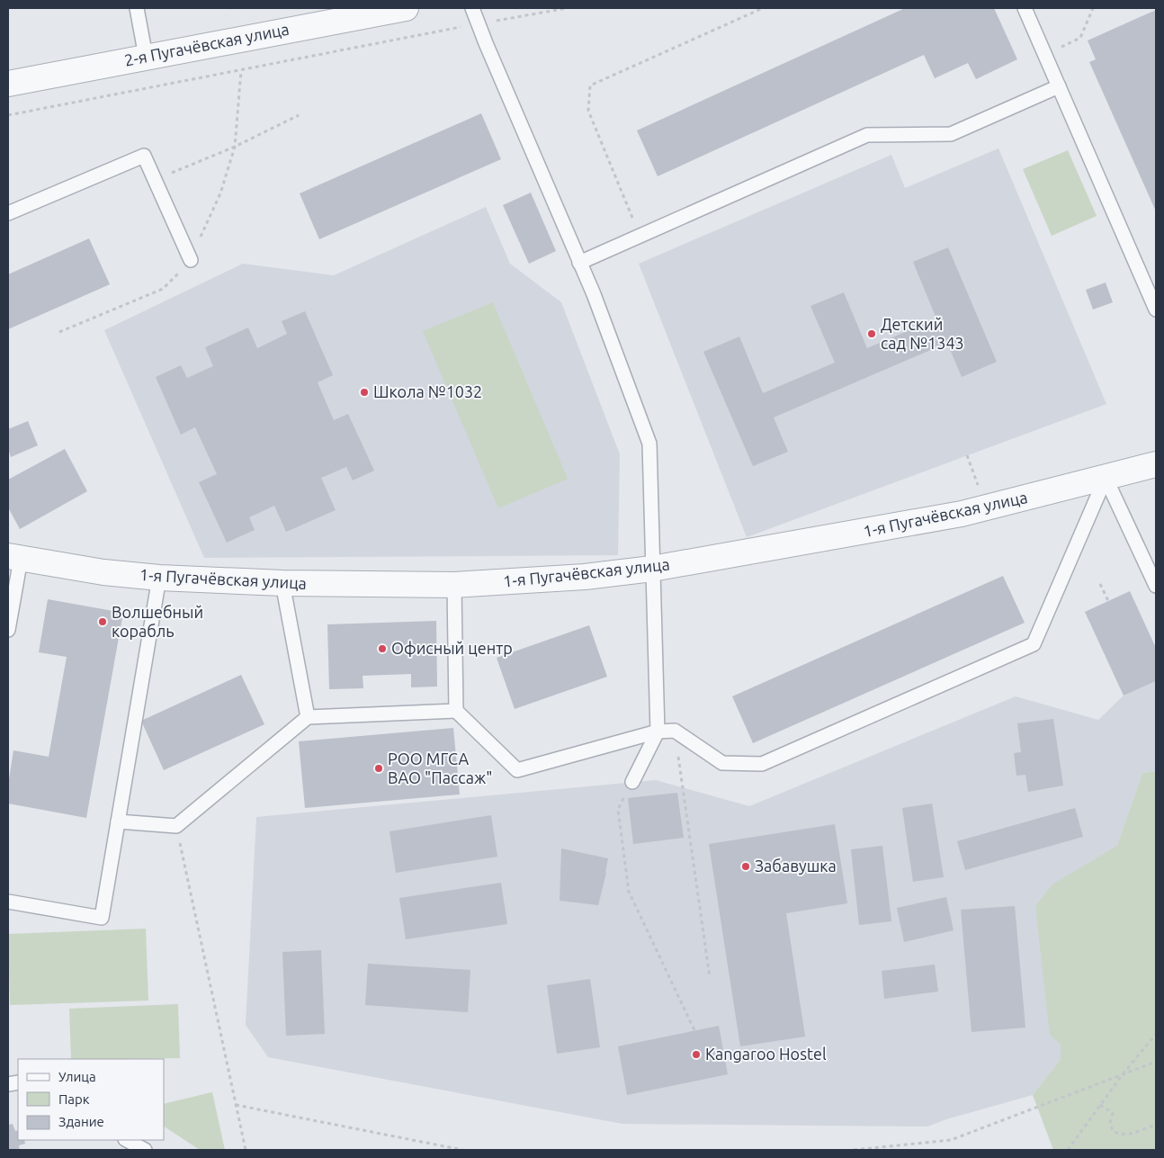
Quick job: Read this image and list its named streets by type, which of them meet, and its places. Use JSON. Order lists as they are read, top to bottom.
{
  "streets": {
    "street": ["2-я Пугачёвская улица", "1-я Пугачёвская улица"]
  },
  "places": [
    "Детский сад №1343",
    "Школа №1032",
    "Волшебный корабль",
    "Офисный центр",
    "РОО МГСА ВАО \"Пассаж\"",
    "Забавушка",
    "Kangaroo Hostel"
  ],
  "legend": ["Улица", "Парк", "Здание"]
}
